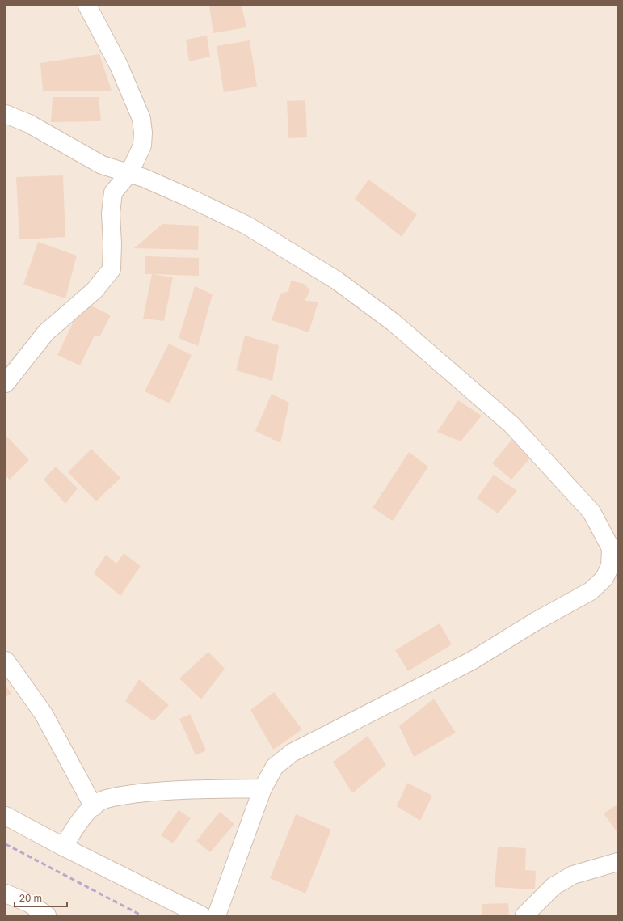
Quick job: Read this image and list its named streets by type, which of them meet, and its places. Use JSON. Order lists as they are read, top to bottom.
{
  "scale_bar": "20 m"
}
